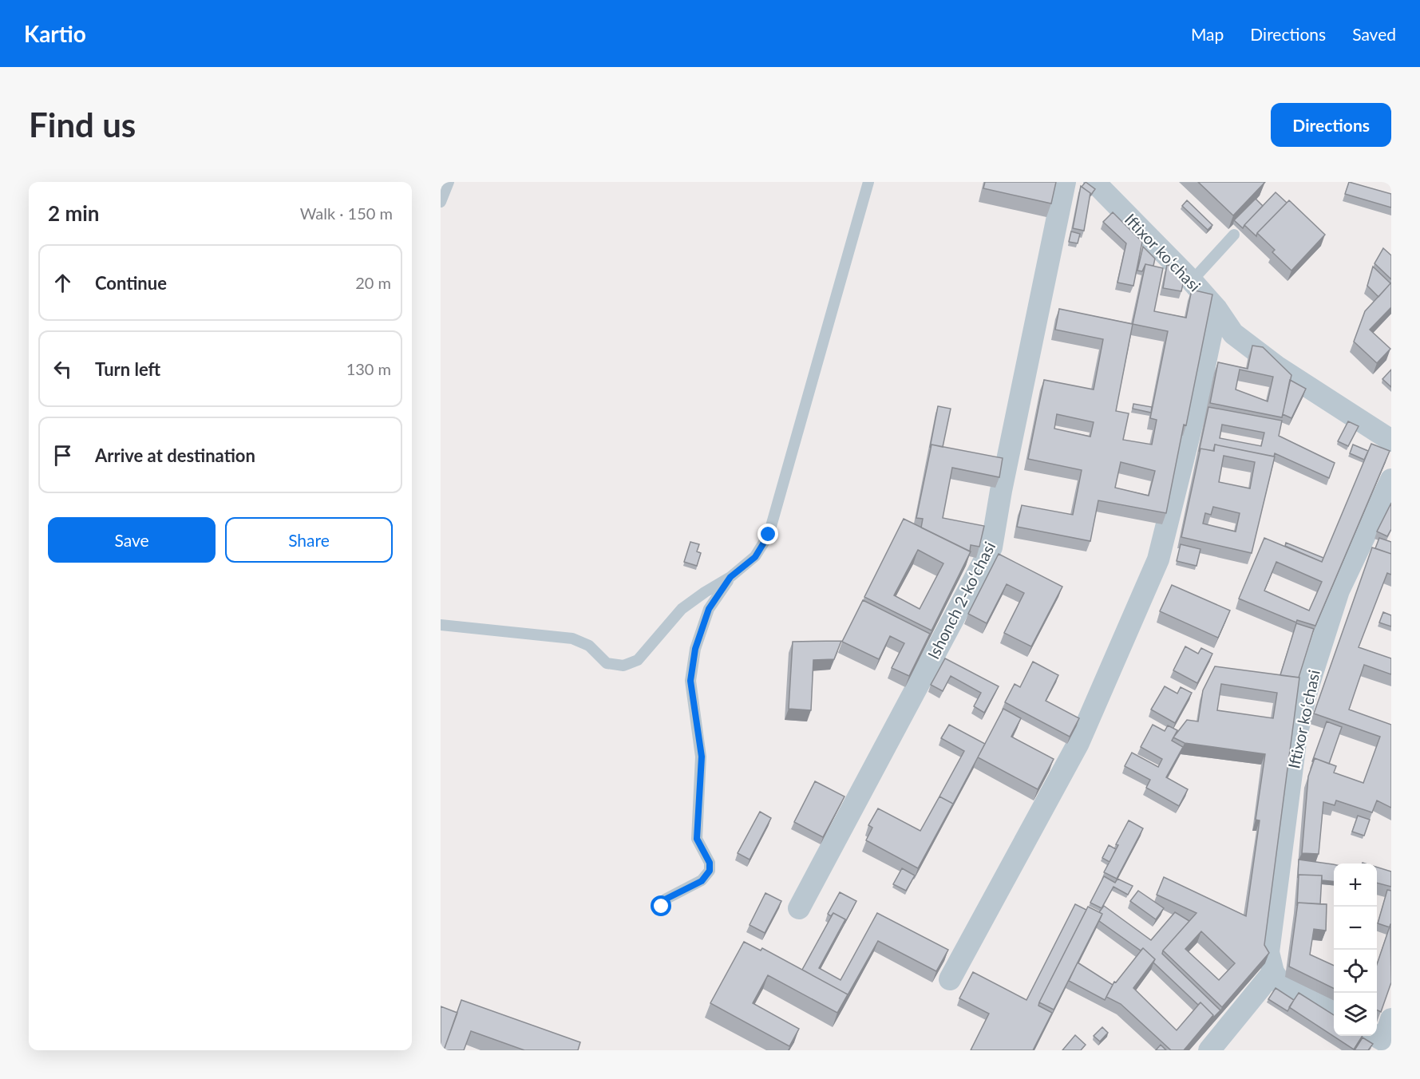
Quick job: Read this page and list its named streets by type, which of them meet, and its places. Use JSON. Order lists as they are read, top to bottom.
{
  "streets": {
    "street": ["Iftixor koʻchasi", "Ishonch 2-koʻchasi"]
  },
  "page": {
    "header": "Kartio",
    "nav": ["Map", "Directions", "Saved"],
    "buttons": [
      "Directions",
      ["Save", "Share"]
    ],
    "title": "Find us",
    "heading": ["2 min", "Walk · 150 m"],
    "list": [
      ["Continue", "20 m"],
      ["Turn left", "130 m"],
      "Arrive at destination"
    ],
    "map_buttons": ["+", "−"]
  }
}
